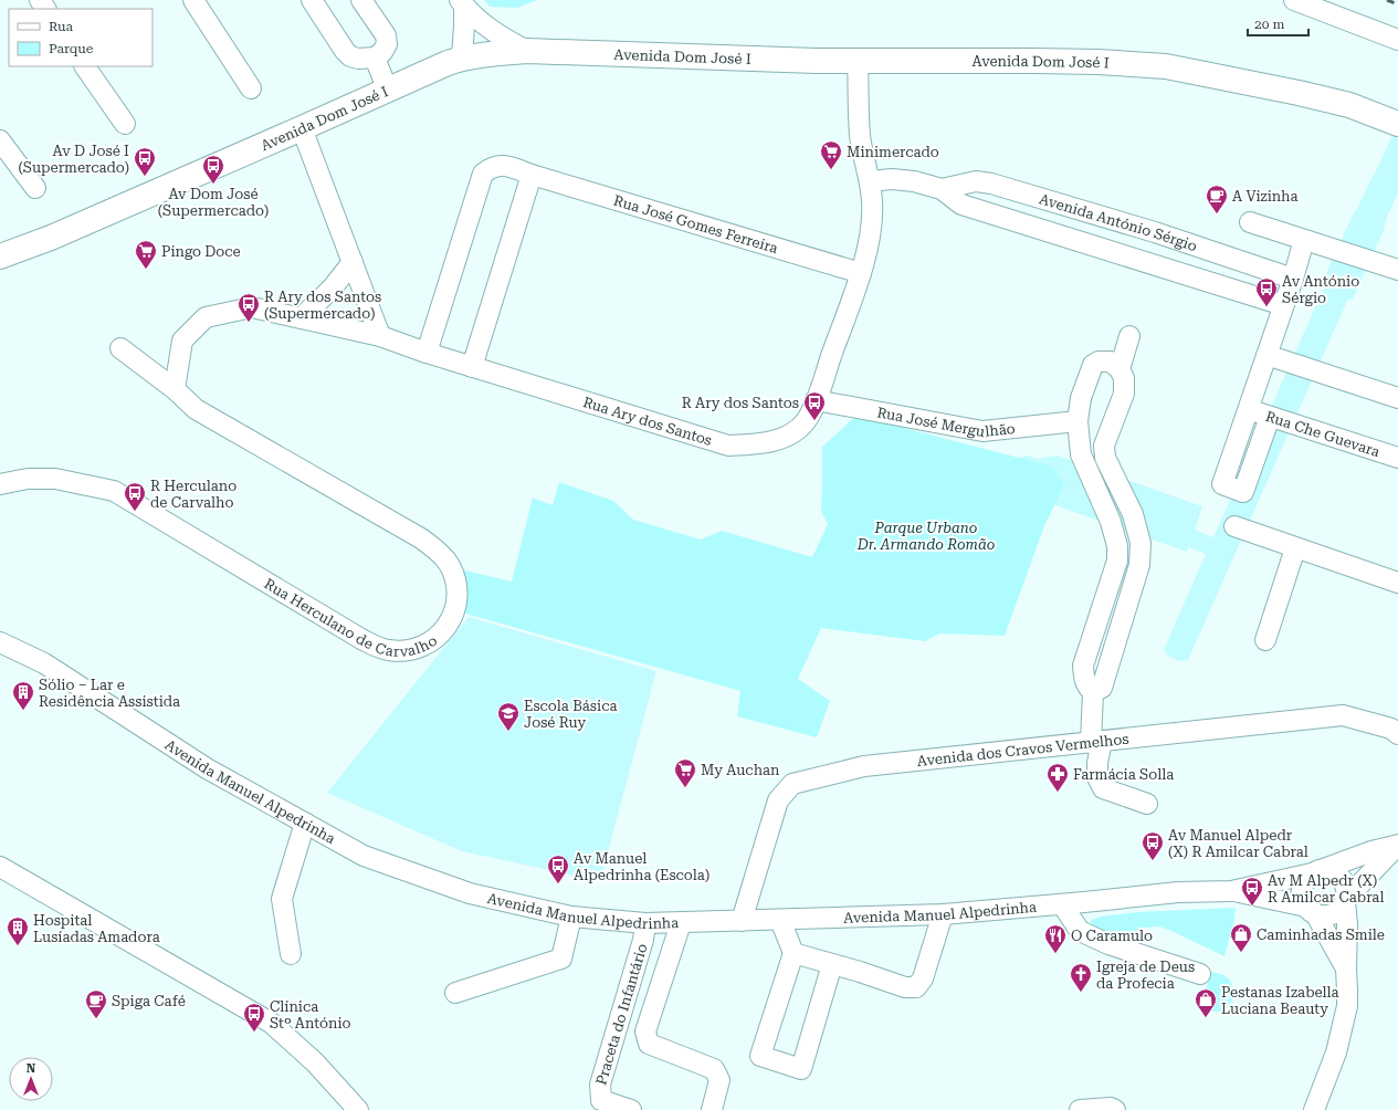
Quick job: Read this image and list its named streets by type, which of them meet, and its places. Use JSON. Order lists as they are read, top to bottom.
{
  "streets": {
    "street": [
      "Avenida Dom José I",
      "Avenida António Sérgio",
      "Rua José Gomes Ferreira",
      "Rua José Mergulhão",
      "Rua Ary dos Santos",
      "Rua Che Guevara",
      "Rua Herculano de Carvalho",
      "Avenida dos Cravos Vermelhos",
      "Avenida Manuel Alpedrinha",
      "Praceta do Infantário"
    ]
  },
  "crossings": [
    ["Avenida Dom José I", "Rua Ary dos Santos"],
    ["Avenida António Sérgio", "Rua Ary dos Santos"],
    ["Rua José Gomes Ferreira", "Rua Ary dos Santos"],
    ["Rua José Mergulhão", "Rua Ary dos Santos"],
    ["Rua Ary dos Santos", "Rua Herculano de Carvalho"],
    ["Avenida dos Cravos Vermelhos", "Avenida Manuel Alpedrinha"],
    ["Avenida Manuel Alpedrinha", "Praceta do Infantário"]
  ],
  "parks": ["Parque Urbano Dr. Armando Romão"],
  "places": {
    "supermarket": ["Minimercado", "Pingo Doce", "My Auchan"],
    "bus stop": [
      "Av D José I (Supermercado)",
      "Av Dom José (Supermercado)",
      "Av António Sérgio",
      "R Ary dos Santos (Supermercado)",
      "R Ary dos Santos",
      "R Herculano de Carvalho",
      "Av Manuel Alpedr (X) R Amilcar Cabral",
      "Av Manuel Alpedrinha (Escola)",
      "Av M Alpedr (X) R Amilcar Cabral",
      "Clínica Stº António"
    ],
    "cafe": ["A Vizinha", "Spiga Café"],
    "building": ["Sólio – Lar e Residência Assistida", "Hospital Lusíadas Amadora"],
    "school or university": ["Escola Básica José Ruy"],
    "pharmacy": ["Farmácia Solla"],
    "shop": ["Caminhadas Smile", "Pestanas Izabella Luciana Beauty"],
    "restaurant": ["O Caramulo"],
    "church": ["Igreja de Deus da Profecia"]
  },
  "legend": ["Rua", "Parque"],
  "scale_bar": "20 m",
  "north": "top"
}
